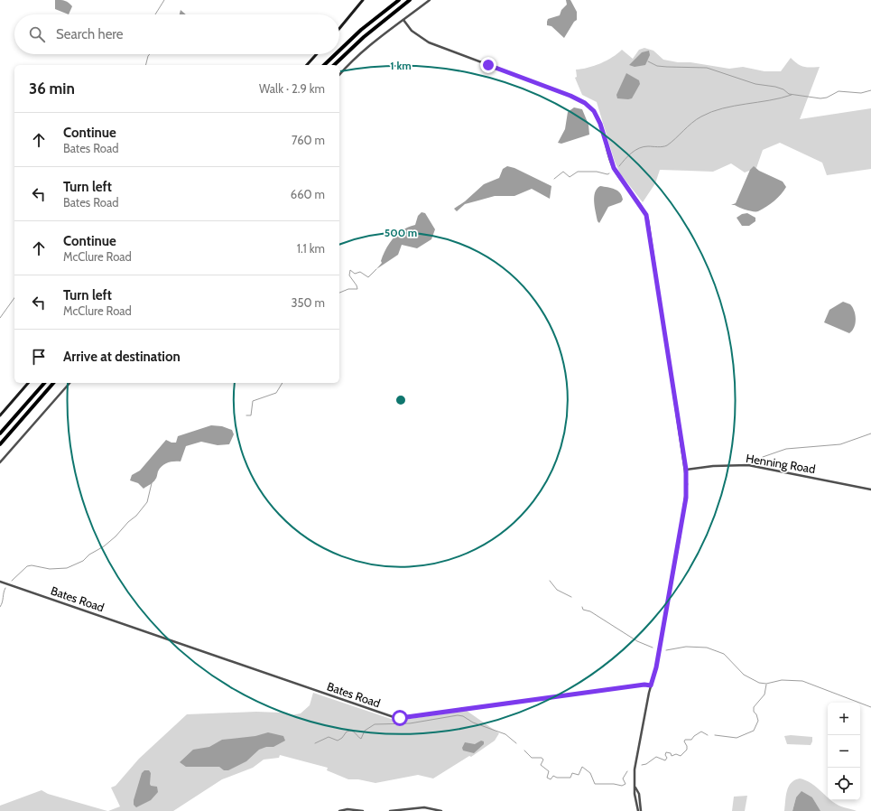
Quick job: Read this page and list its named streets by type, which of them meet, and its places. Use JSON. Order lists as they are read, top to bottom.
{
  "streets": {
    "street": ["Henning Road", "Bates Road"]
  },
  "page": {
    "search": "Search here",
    "heading": ["36 min", "Walk · 2.9 km"],
    "list": [
      ["Continue", "Bates Road", "760 m"],
      ["Turn left", "Bates Road", "660 m"],
      ["Continue", "McClure Road", "1.1 km"],
      ["Turn left", "McClure Road", "350 m"],
      "Arrive at destination"
    ],
    "map_buttons": ["+", "−"]
  },
  "rings": ["1 km", "500 m"]
}
